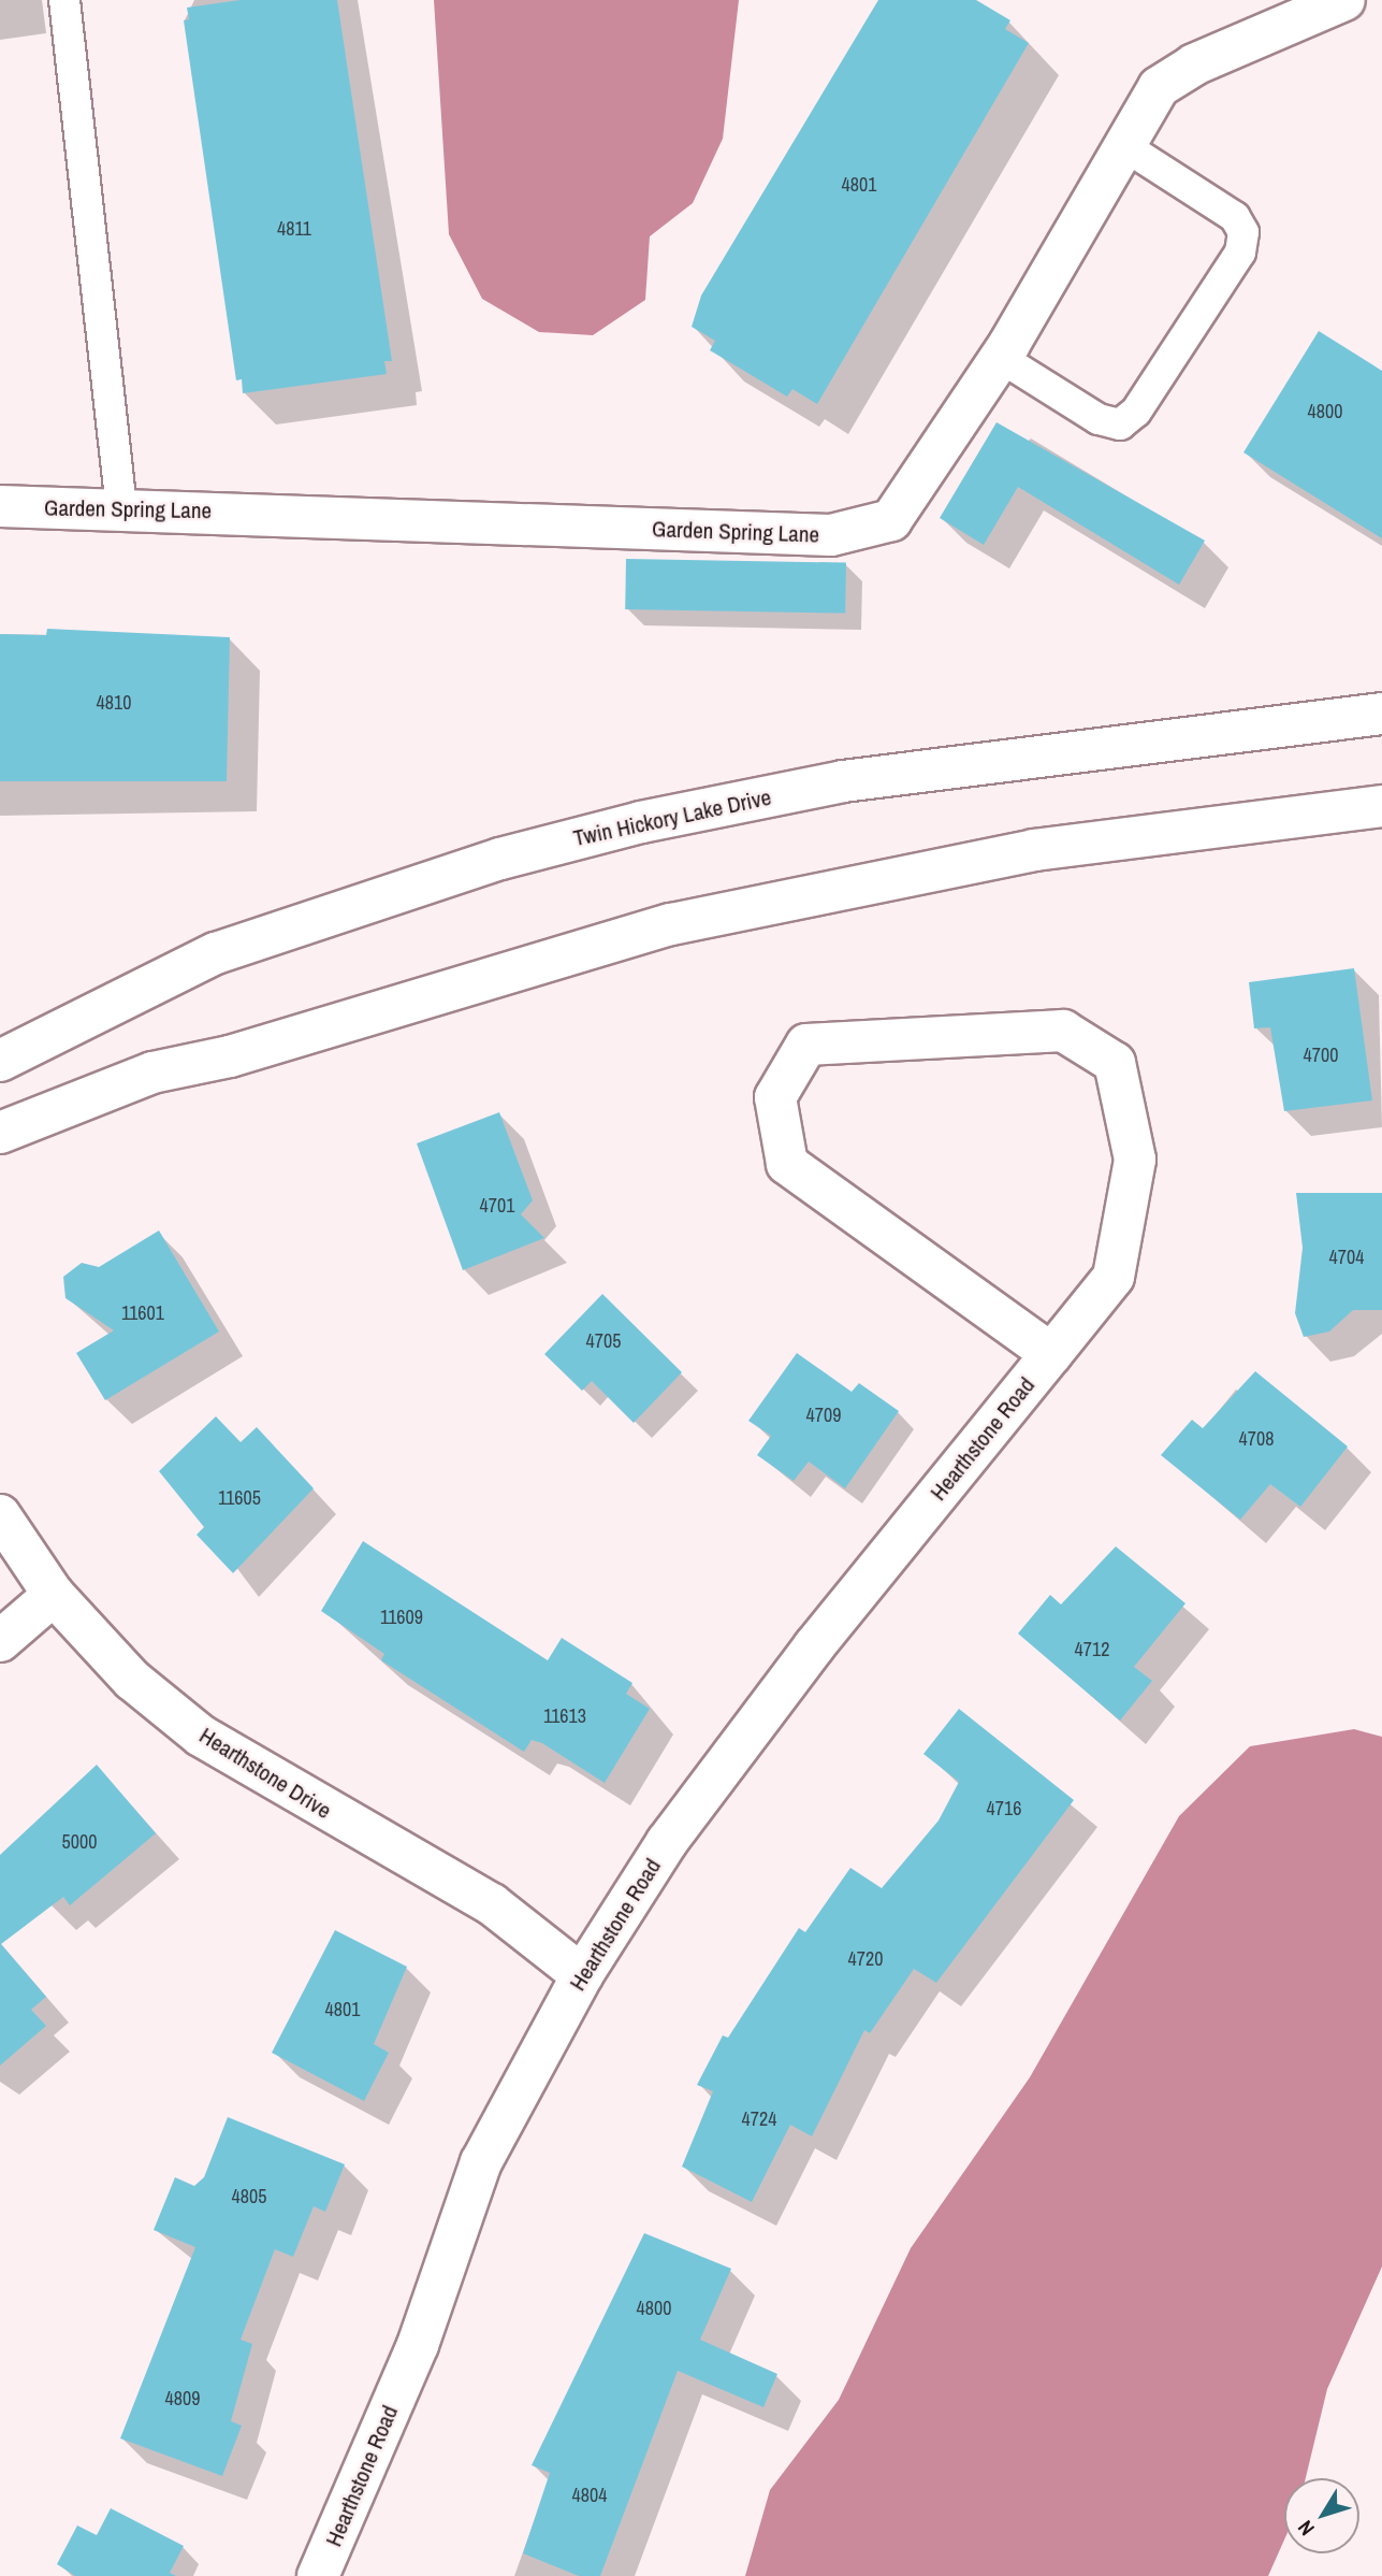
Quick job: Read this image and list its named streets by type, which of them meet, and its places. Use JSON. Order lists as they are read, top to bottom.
{
  "streets": {
    "street": [
      "Garden Spring Lane",
      "Twin Hickory Lake Drive",
      "Hearthstone Road",
      "Hearthstone Drive"
    ]
  },
  "crossings": [
    ["Hearthstone Road", "Hearthstone Drive"]
  ],
  "house_numbers": [
    "4801",
    "4811",
    "4800",
    "4810",
    "4700",
    "4701",
    "4704",
    "11601",
    "4705",
    "4709",
    "4708",
    "11605",
    "11609",
    "4712",
    "11613",
    "4716",
    "5000",
    "4720",
    "4801",
    "4724",
    "4805",
    "4800",
    "4809",
    "4804"
  ],
  "north": "bottom left"
}
